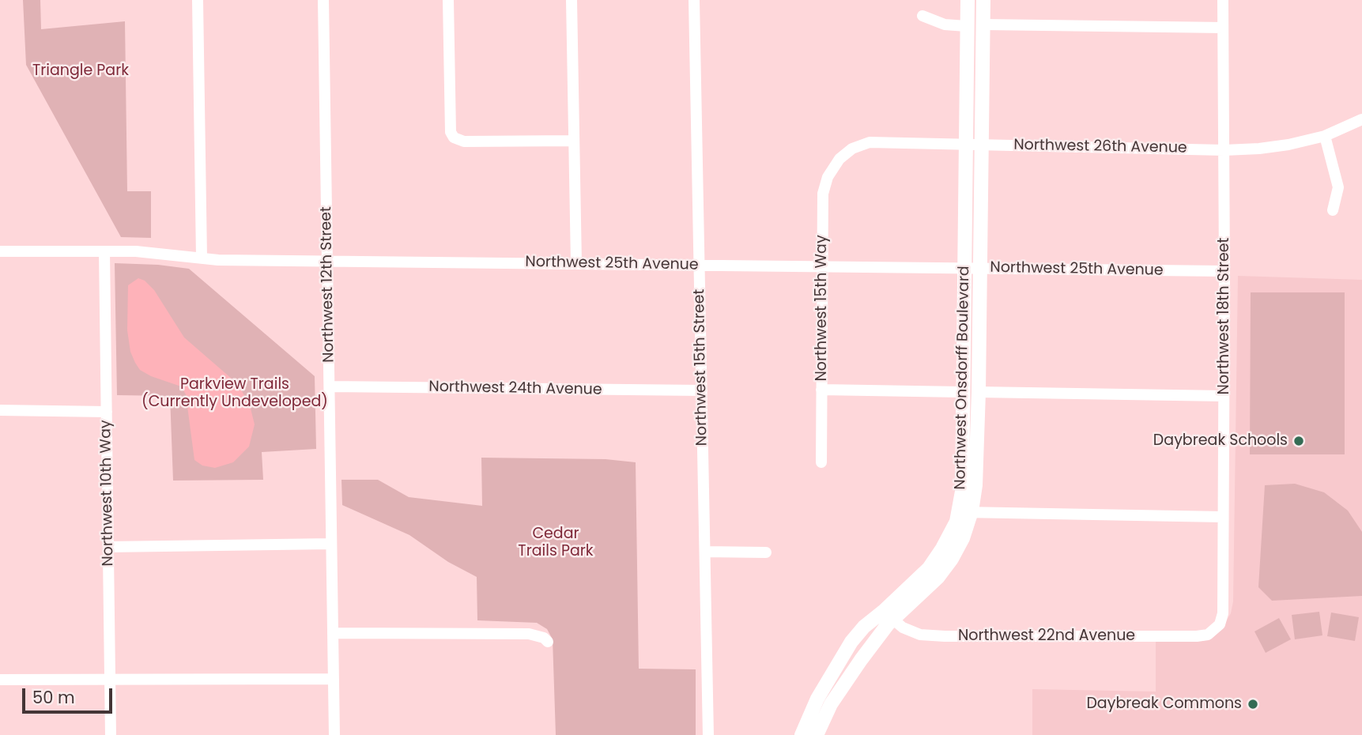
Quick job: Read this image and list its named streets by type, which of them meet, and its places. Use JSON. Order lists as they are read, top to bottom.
{
  "streets": {
    "street": [
      "Northwest 26th Avenue",
      "Northwest 25th Avenue",
      "Northwest 12th Street",
      "Northwest 15th Way",
      "Northwest 18th Street",
      "Northwest 15th Street",
      "Northwest Onsdorff Boulevard",
      "Northwest 24th Avenue",
      "Northwest 10th Way",
      "Northwest 22nd Avenue"
    ]
  },
  "crossings": [
    ["Northwest 26th Avenue", "Northwest 15th Way"],
    ["Northwest 26th Avenue", "Northwest 18th Street"],
    ["Northwest 26th Avenue", "Northwest Onsdorff Boulevard"],
    ["Northwest 25th Avenue", "Northwest 12th Street"],
    ["Northwest 25th Avenue", "Northwest 15th Way"],
    ["Northwest 25th Avenue", "Northwest 18th Street"],
    ["Northwest 25th Avenue", "Northwest 15th Street"],
    ["Northwest 25th Avenue", "Northwest Onsdorff Boulevard"],
    ["Northwest 25th Avenue", "Northwest 10th Way"],
    ["Northwest 12th Street", "Northwest 24th Avenue"],
    ["Northwest 18th Street", "Northwest 22nd Avenue"],
    ["Northwest 15th Street", "Northwest 24th Avenue"],
    ["Northwest Onsdorff Boulevard", "Northwest 22nd Avenue"]
  ],
  "parks": ["Triangle Park", "Parkview Trails (Currently Undeveloped)", "Cedar Trails Park"],
  "places": ["Daybreak Schools", "Daybreak Commons"],
  "scale_bar": "50 m"
}
